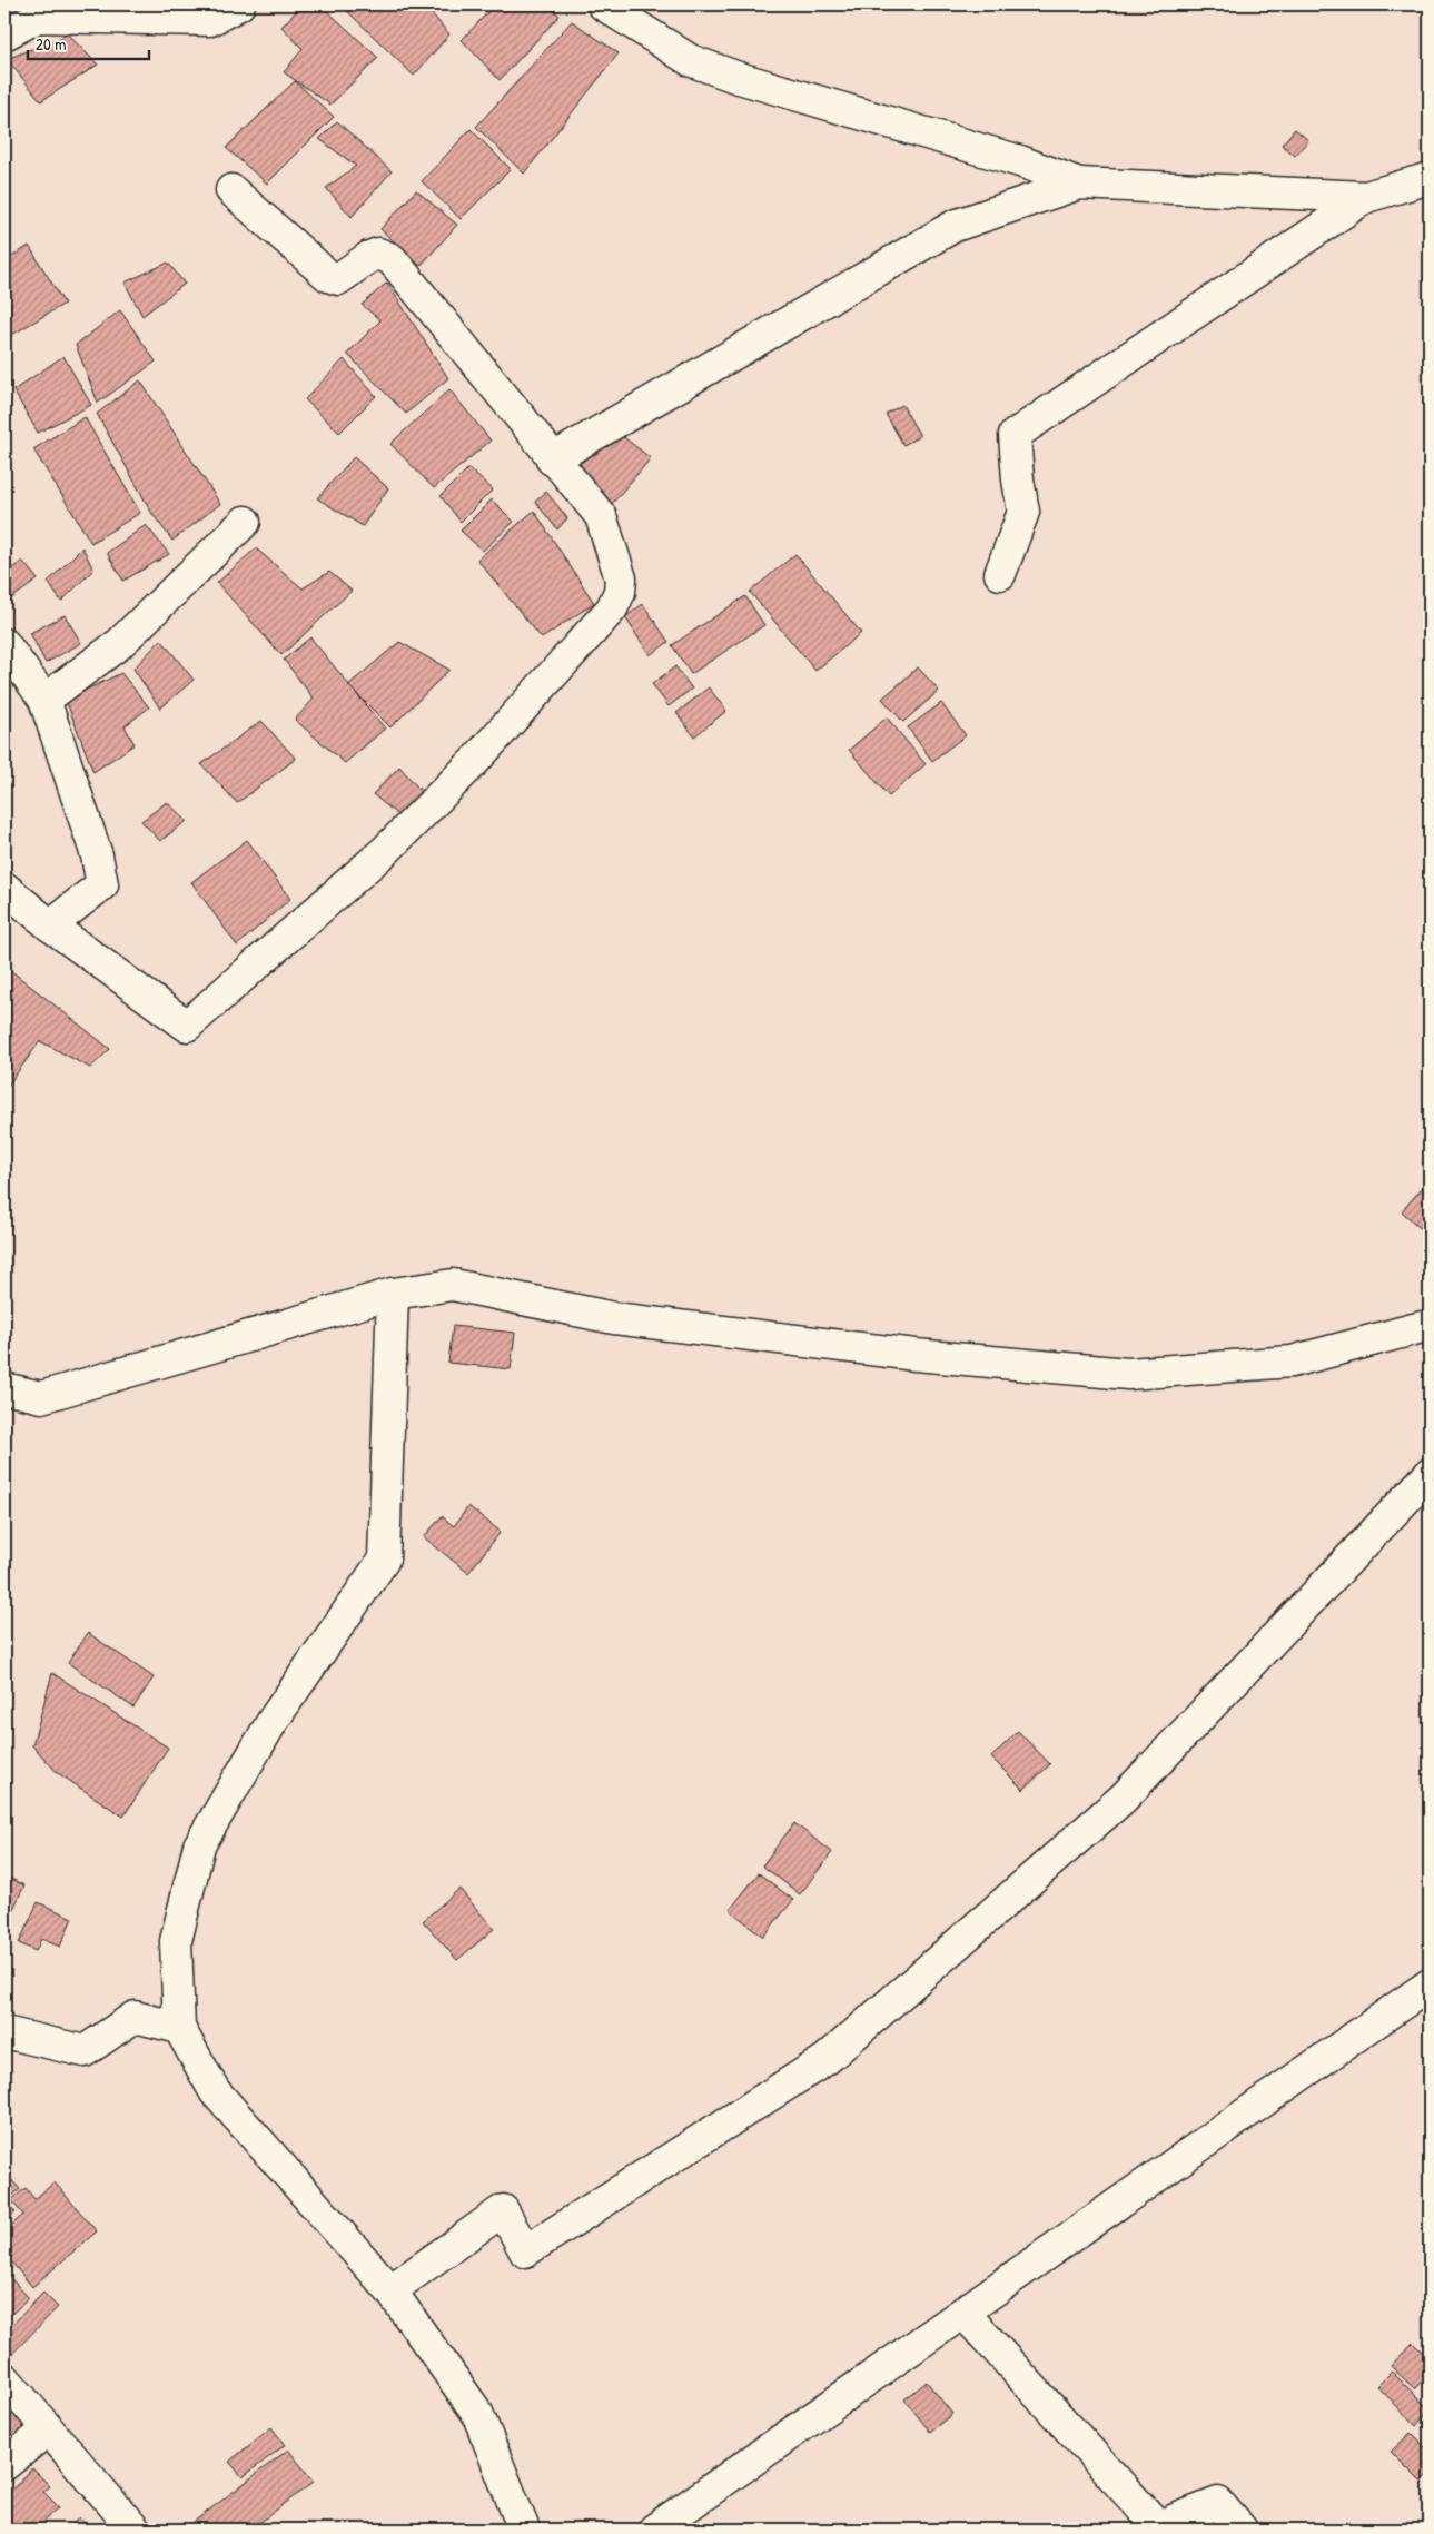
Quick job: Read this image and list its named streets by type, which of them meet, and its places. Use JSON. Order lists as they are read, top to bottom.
{
  "scale_bar": "20 m"
}
